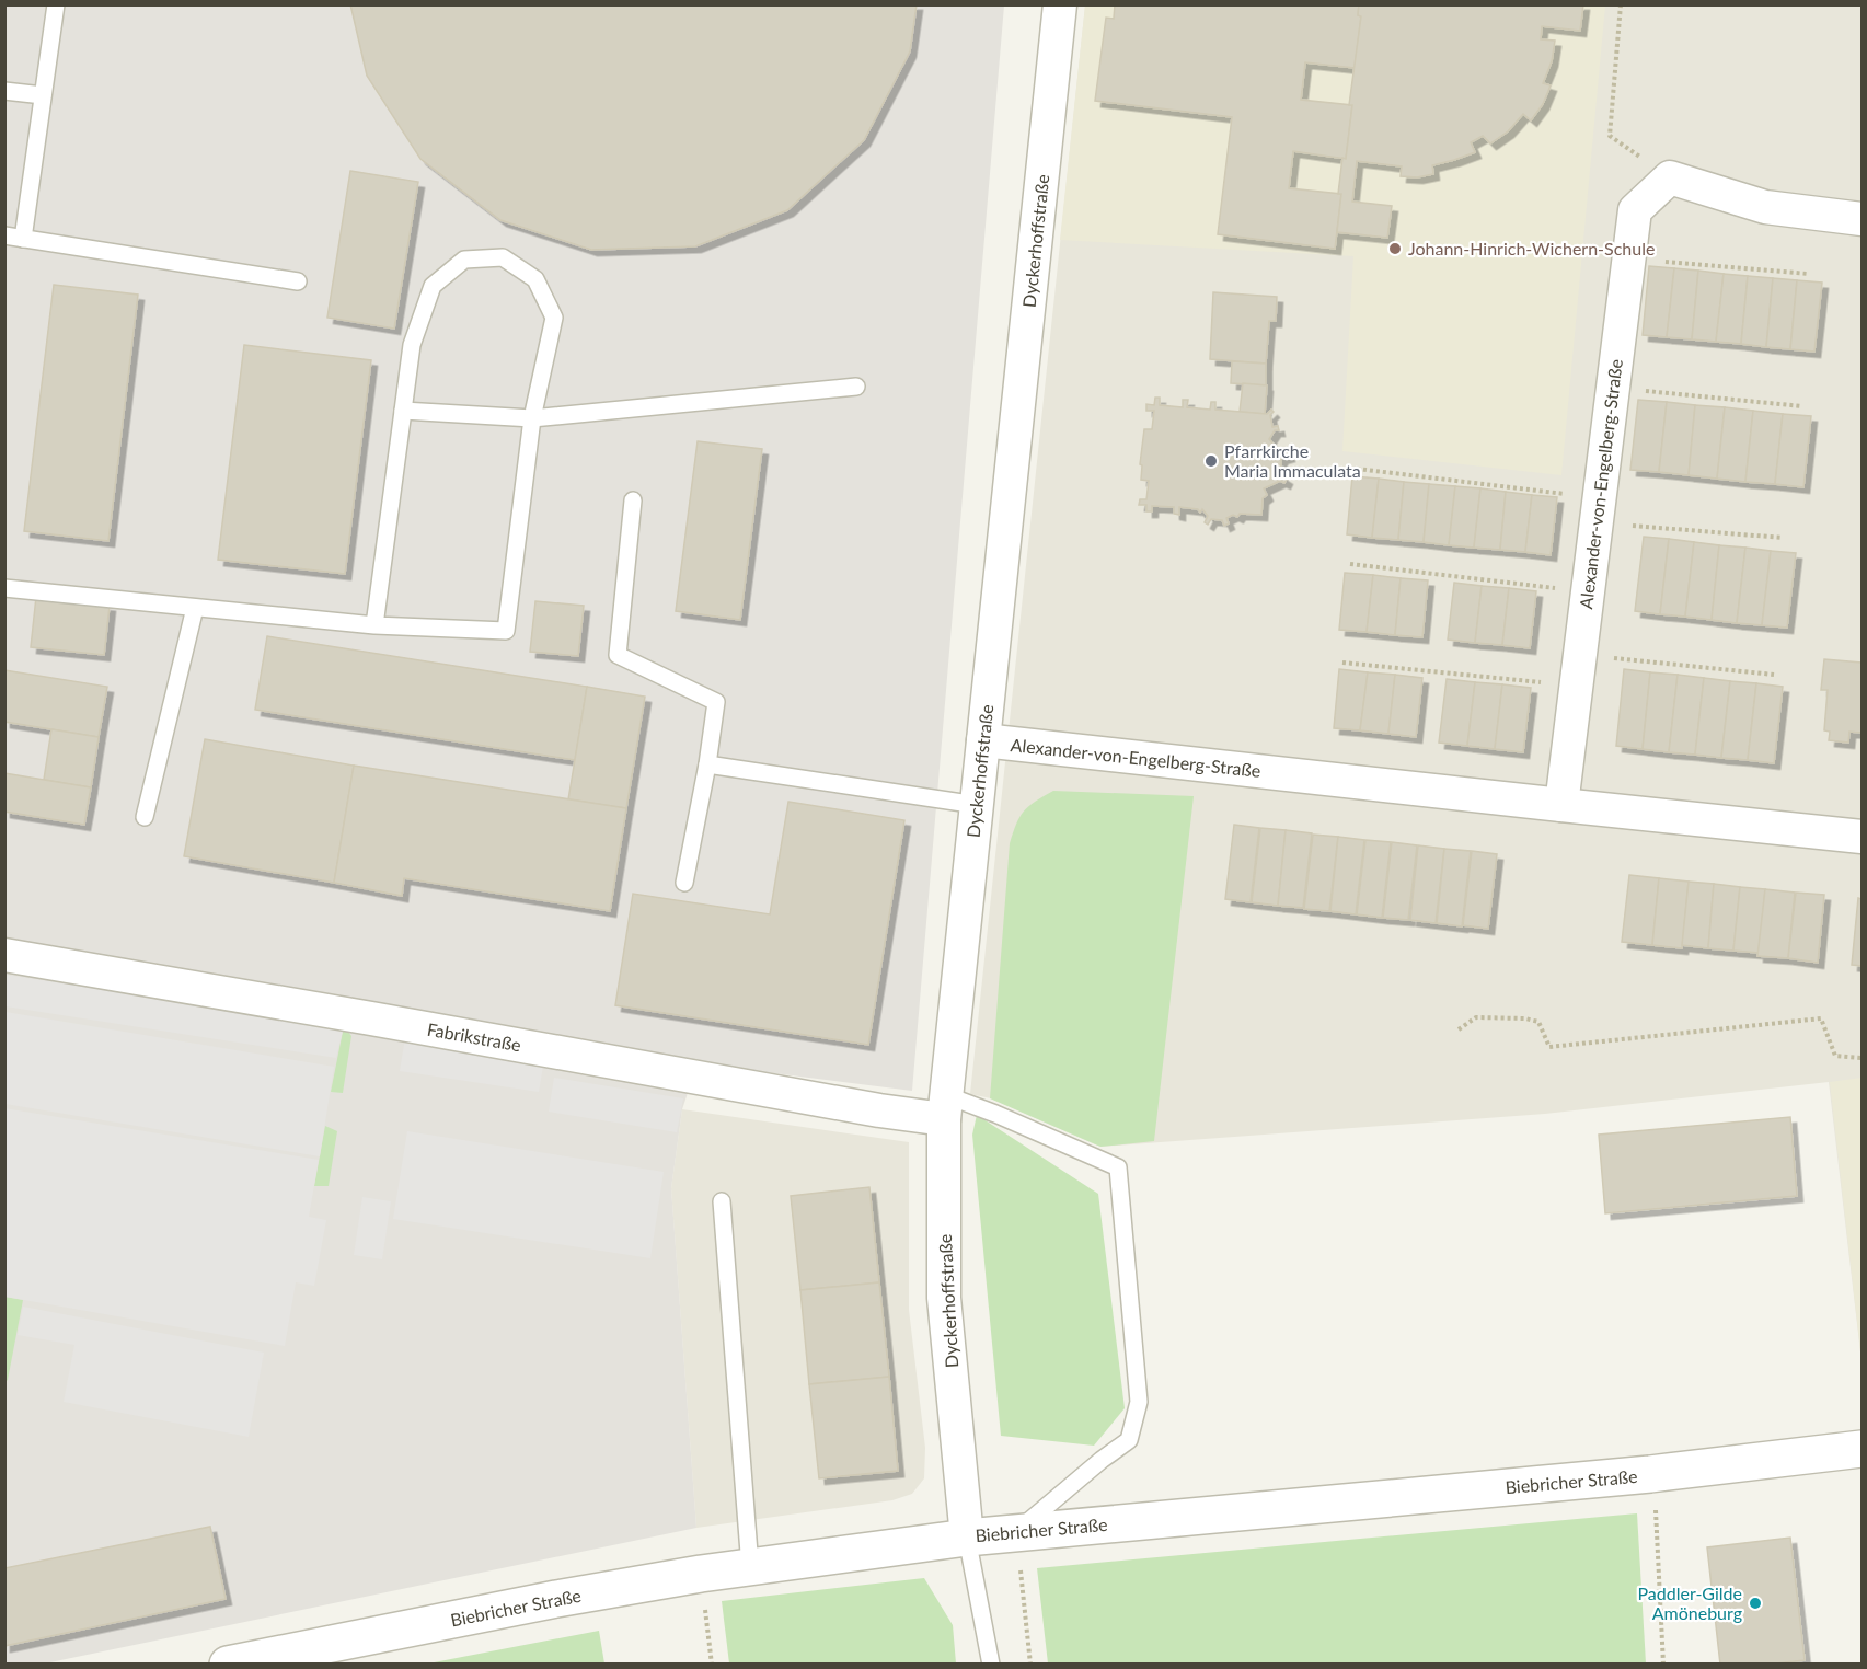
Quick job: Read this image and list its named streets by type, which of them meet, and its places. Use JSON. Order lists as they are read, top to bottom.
{
  "streets": {
    "street": [
      "Dyckerhoffstraße",
      "Alexander-von-Engelberg-Straße",
      "Fabrikstraße",
      "Biebricher Straße"
    ]
  },
  "crossings": [
    ["Dyckerhoffstraße", "Alexander-von-Engelberg-Straße"],
    ["Dyckerhoffstraße", "Fabrikstraße"],
    ["Dyckerhoffstraße", "Biebricher Straße"]
  ],
  "places": ["Johann-Hinrich-Wichern-Schule", "Pfarrkirche Maria Immaculata", "Paddler-Gilde Amöneburg"]
}
